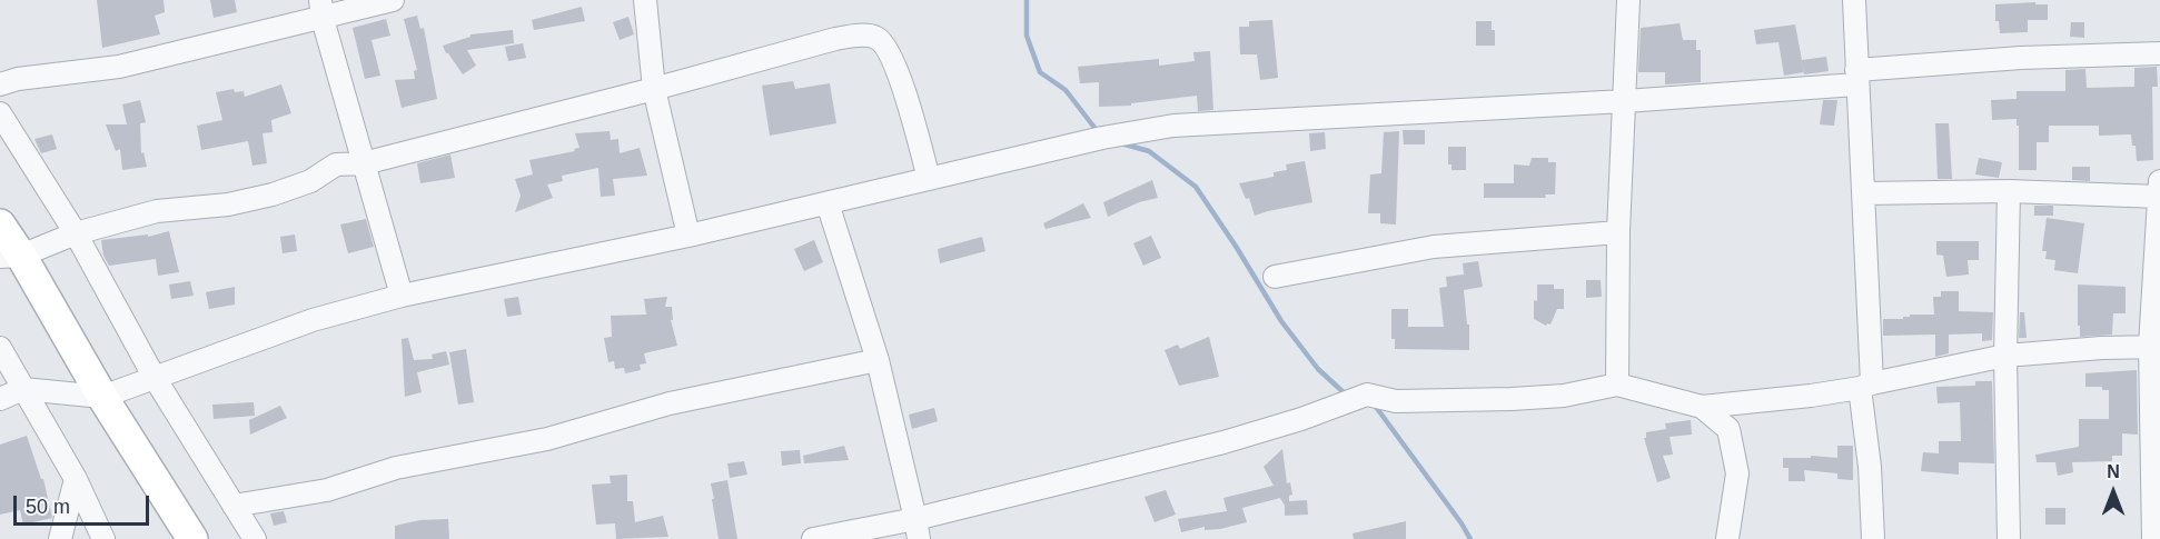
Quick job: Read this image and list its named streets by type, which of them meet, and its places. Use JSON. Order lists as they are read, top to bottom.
{
  "scale_bar": "50 m",
  "north": "top"
}
